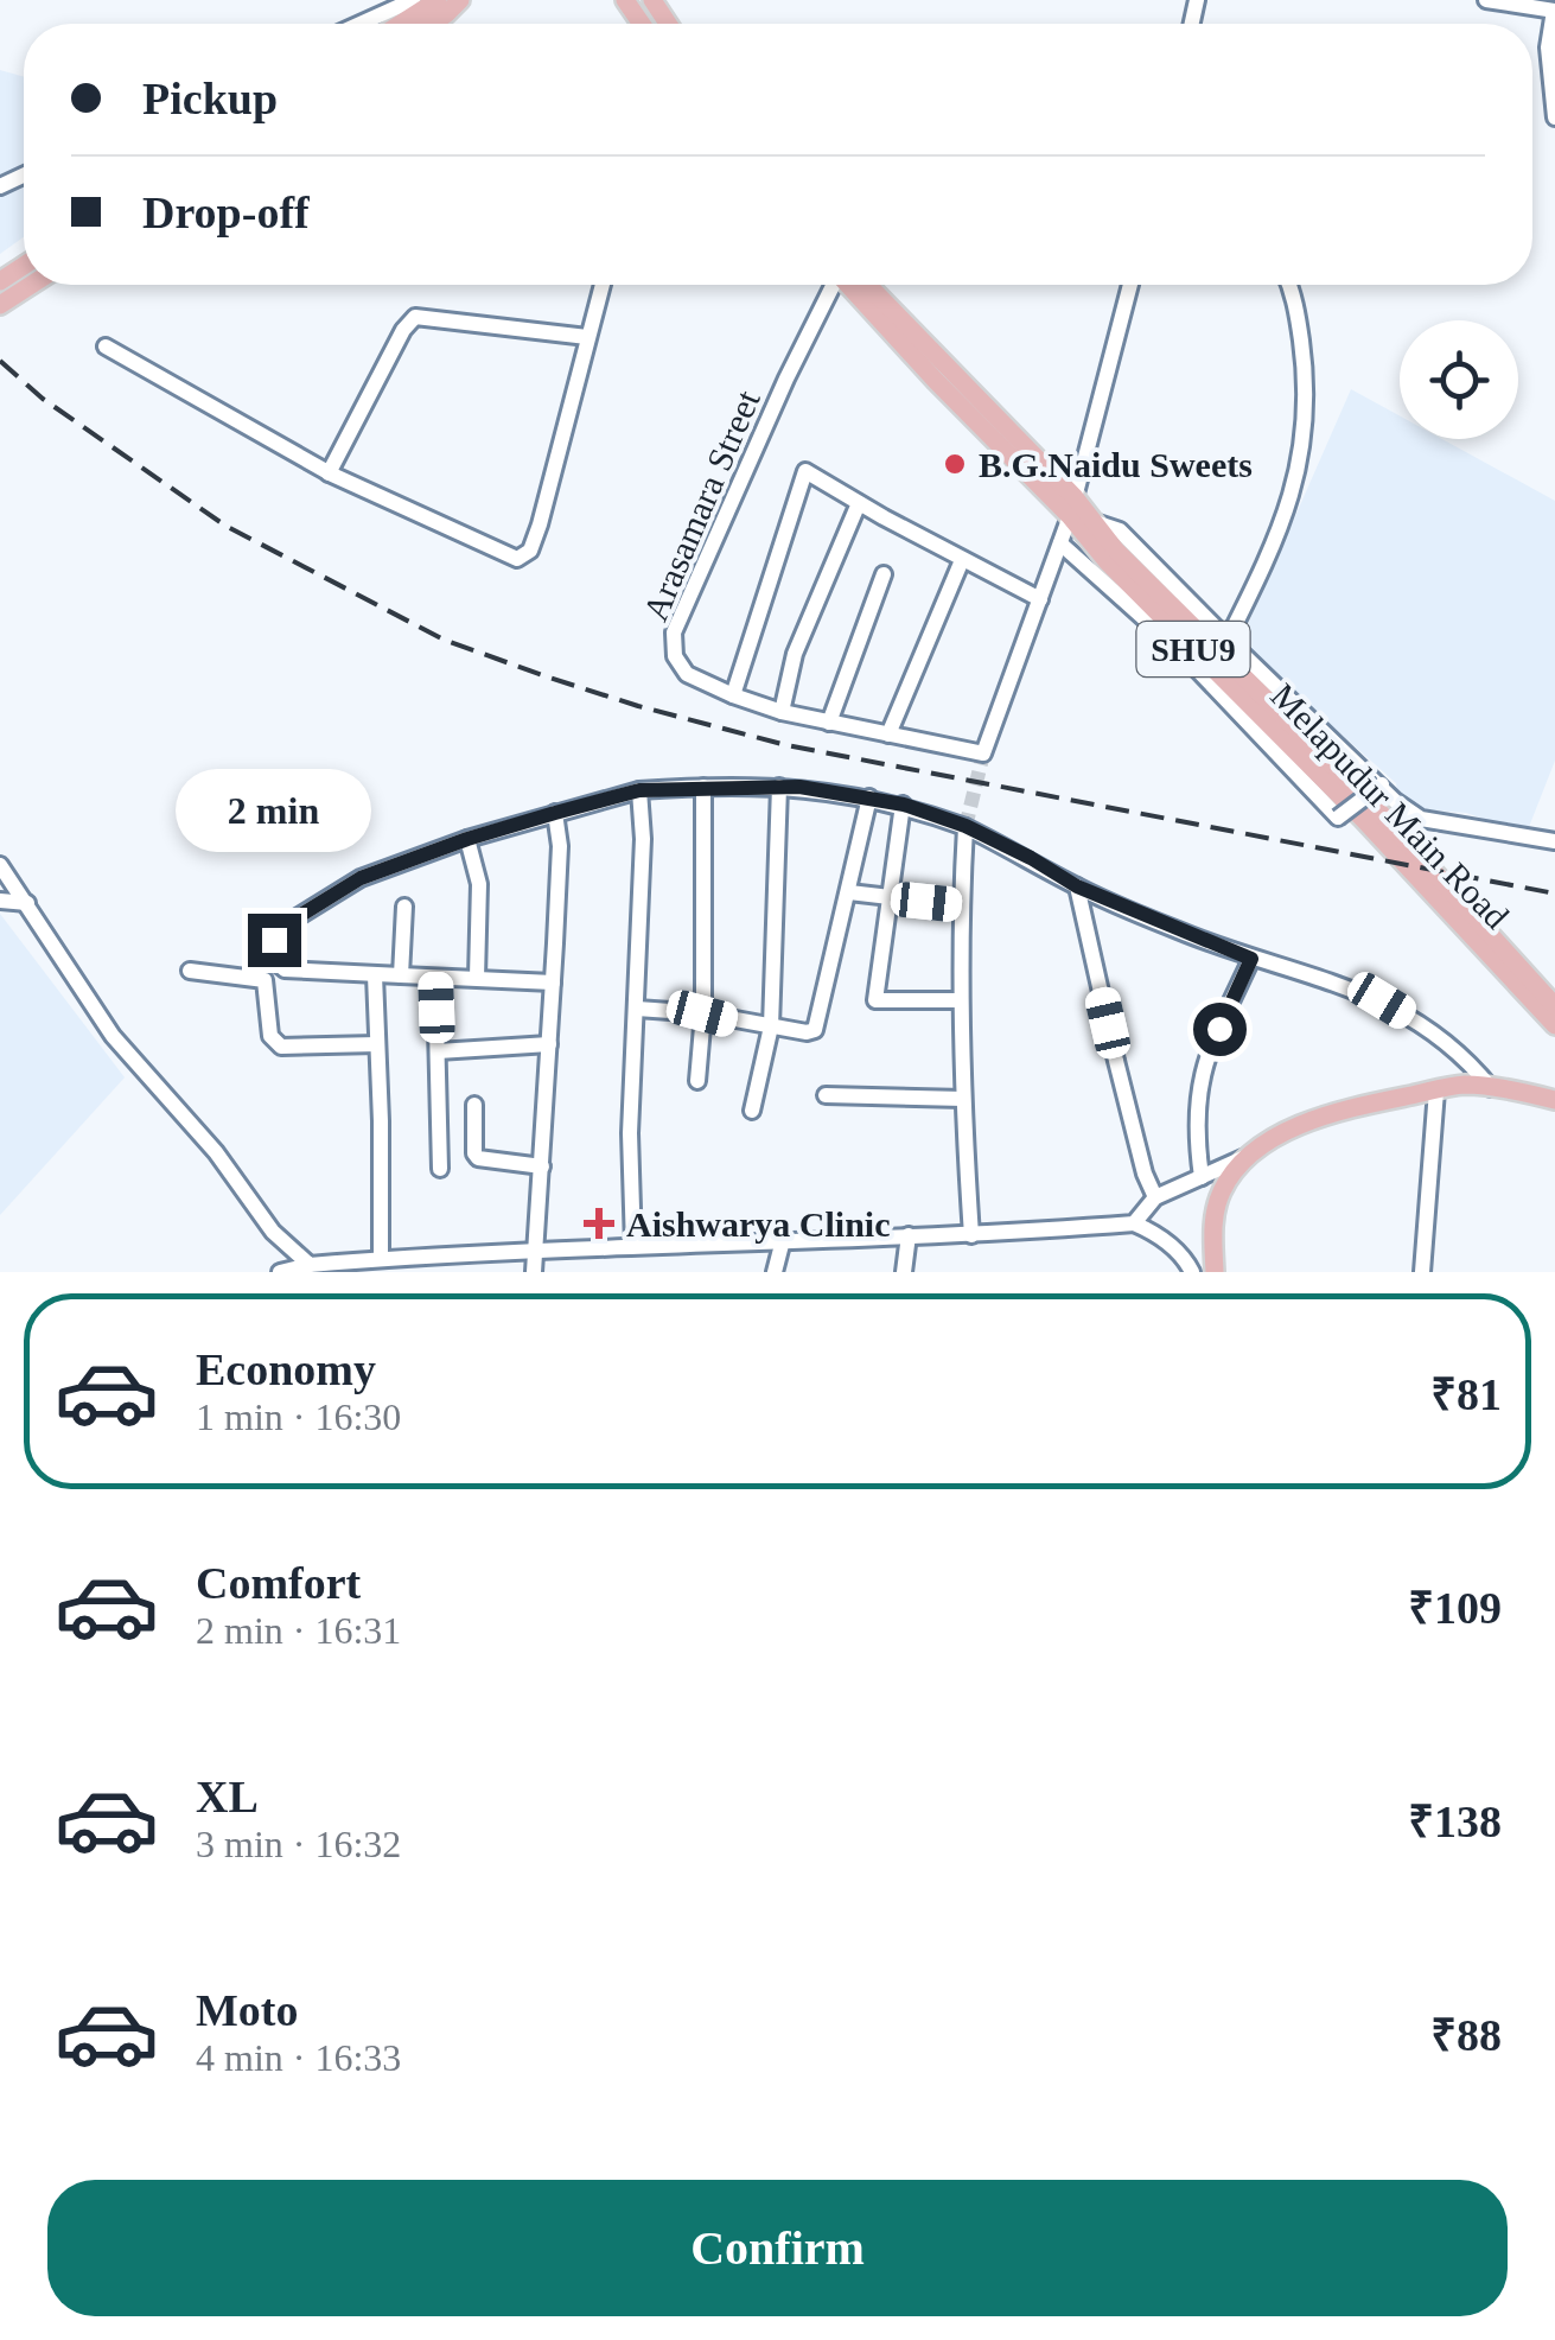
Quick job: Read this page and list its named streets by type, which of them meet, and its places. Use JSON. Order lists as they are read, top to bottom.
{
  "streets": {
    "main road": ["SHU9", "Melapudur Main Road"],
    "street": ["Arasamara Street"]
  },
  "places": {
    "other": ["B.G.Naidu Sweets"],
    "health": ["Aishwarya Clinic"]
  },
  "page": {
    "banner": ["Pickup", "Drop-off"],
    "bubble": "2 min",
    "list": [
      {
        "name": "Economy",
        "note": "1 min · 16:30",
        "value": "₹81"
      },
      {
        "name": "Comfort",
        "note": "2 min · 16:31",
        "value": "₹109"
      },
      {
        "name": "XL",
        "note": "3 min · 16:32",
        "value": "₹138"
      },
      {
        "name": "Moto",
        "note": "4 min · 16:33",
        "value": "₹88"
      }
    ],
    "buttons": "Confirm"
  }
}
